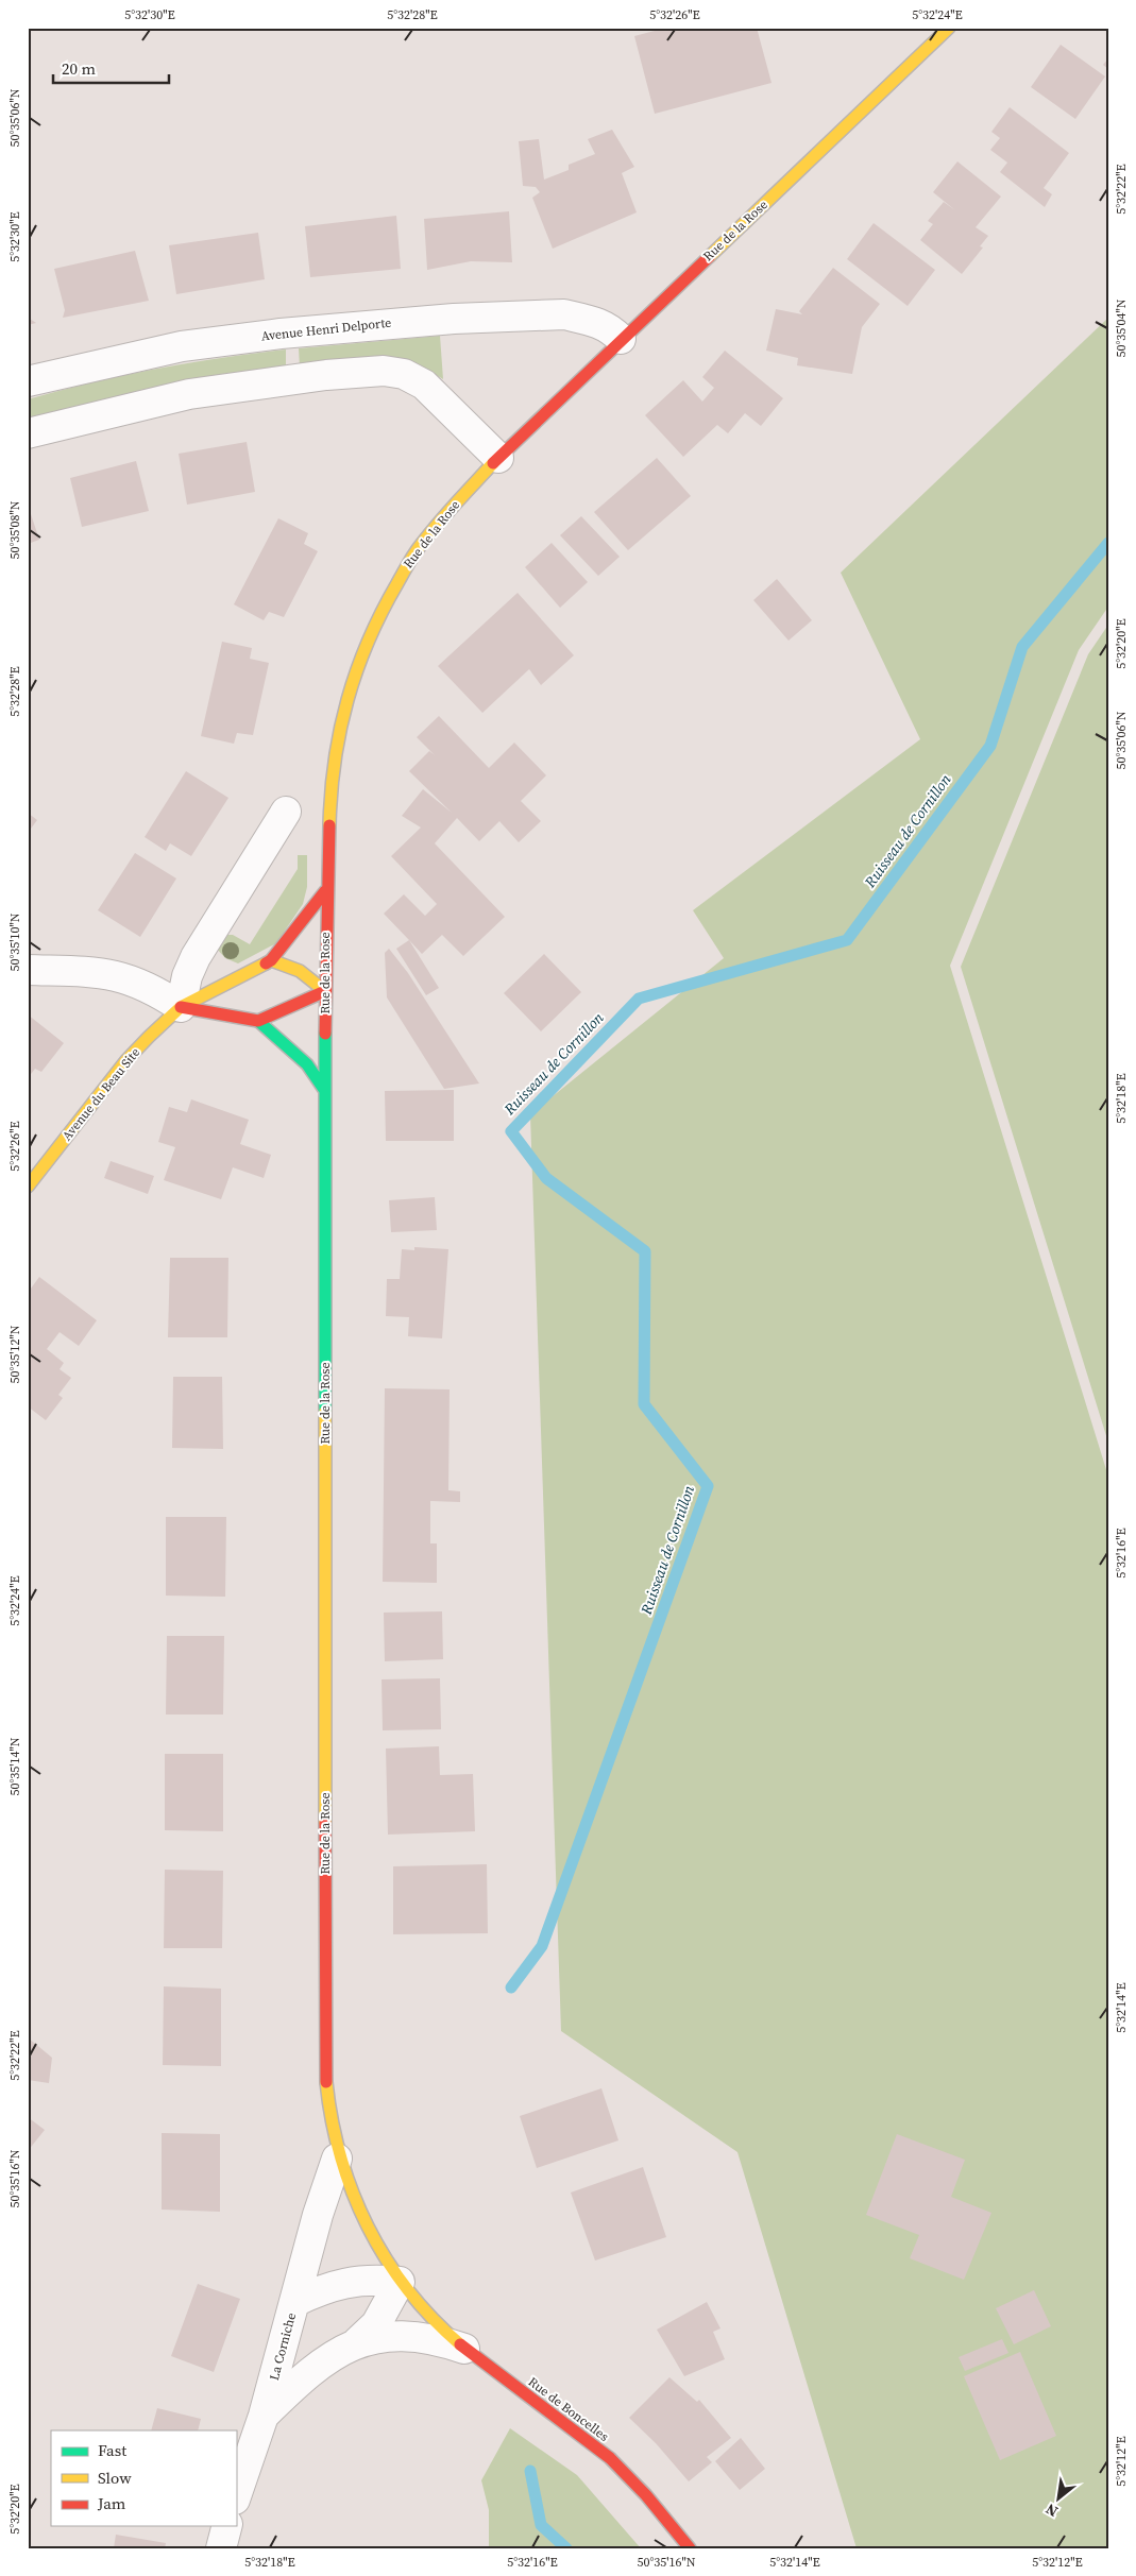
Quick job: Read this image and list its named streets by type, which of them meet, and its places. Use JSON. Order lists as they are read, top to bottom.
{
  "streets": {
    "main road": ["Rue de la Rose", "Avenue du Beau Site", "Rue de Boncelles"],
    "street": ["Avenue Henri Delporte", "La Corniche"]
  },
  "crossings": [
    ["Rue de la Rose", "Avenue Henri Delporte"],
    ["Rue de la Rose", "Avenue du Beau Site"],
    ["Rue de la Rose", "La Corniche"],
    ["Rue de la Rose", "Rue de Boncelles"],
    ["La Corniche", "Rue de Boncelles"]
  ],
  "water": ["Ruisseau de Cornillon"],
  "legend": ["Fast", "Slow", "Jam"],
  "scale_bar": "20 m",
  "north": "bottom left",
  "coordinates": [
    "5°32'30\"E",
    "5°32'28\"E",
    "5°32'26\"E",
    "5°32'24\"E",
    "50°35'06\"N",
    "5°32'22\"E",
    "50°35'04\"N",
    "50°35'08\"N",
    "5°32'20\"E",
    "50°35'10\"N",
    "5°32'18\"E",
    "50°35'12\"N",
    "5°32'16\"E",
    "50°35'14\"N",
    "5°32'14\"E",
    "50°35'16\"N",
    "5°32'12\"E"
  ]
}
